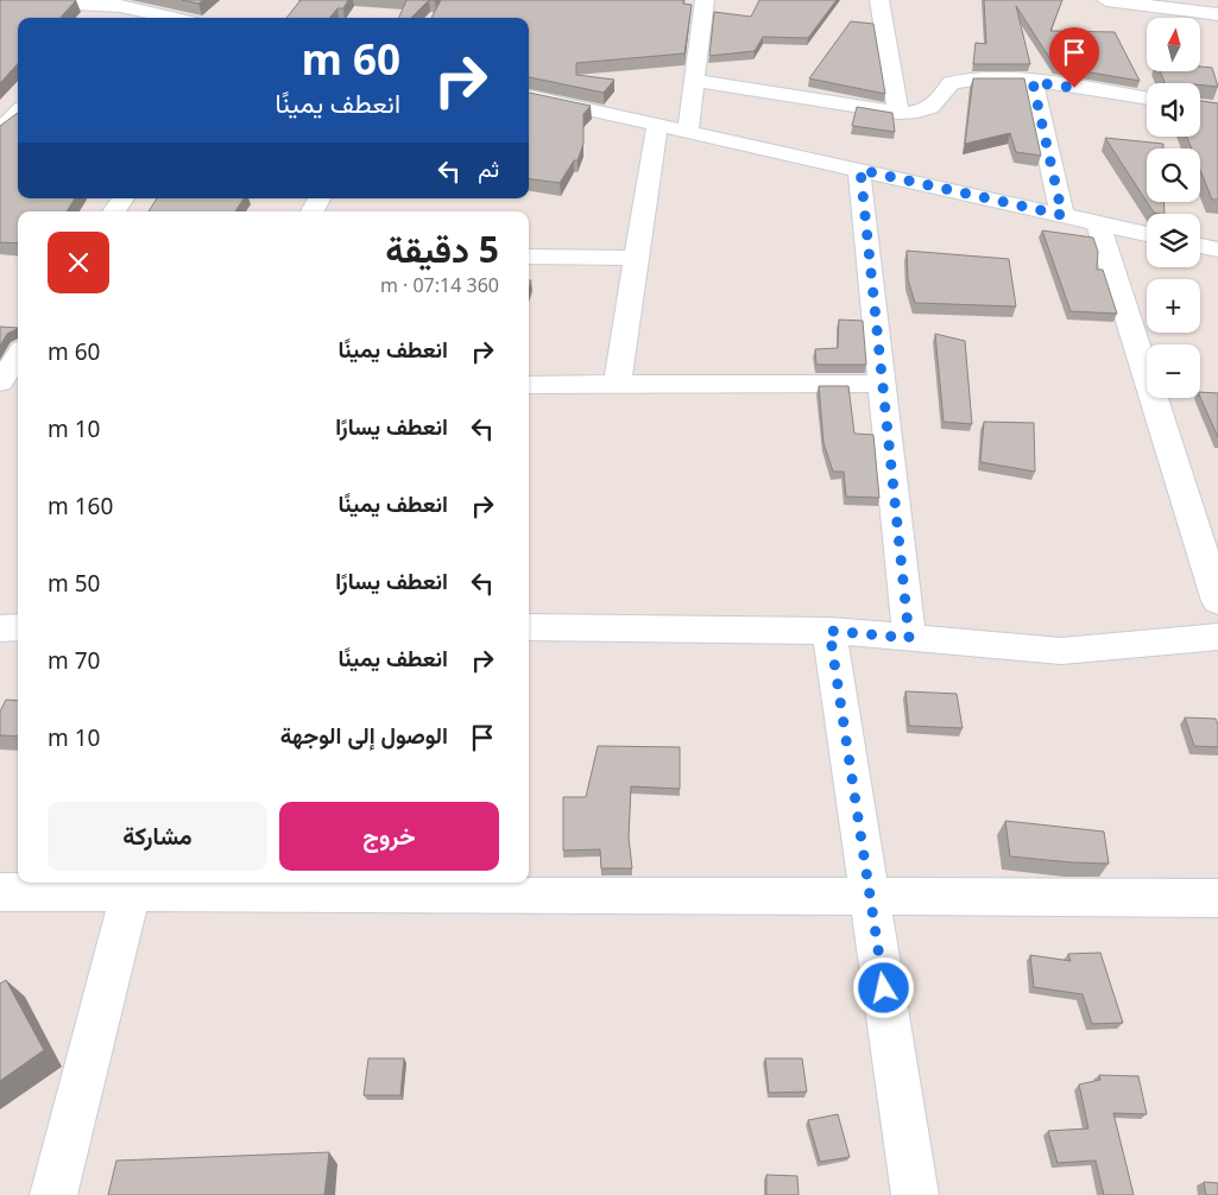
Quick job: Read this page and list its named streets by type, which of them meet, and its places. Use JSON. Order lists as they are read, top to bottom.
{
  "north": "top",
  "page": {
    "map_buttons": ["+", "−"],
    "turn": ["60 m", "انعطف يمينًا"],
    "then": "ثم",
    "heading": ["5 دقيقة", "360 m · 07:14"],
    "list": [
      {
        "name": "انعطف يمينًا",
        "value": "60 m"
      },
      {
        "name": "انعطف يسارًا",
        "value": "10 m"
      },
      {
        "name": "انعطف يمينًا",
        "value": "160 m"
      },
      {
        "name": "انعطف يسارًا",
        "value": "50 m"
      },
      {
        "name": "انعطف يمينًا",
        "value": "70 m"
      },
      {
        "name": "الوصول إلى الوجهة",
        "value": "10 m"
      }
    ],
    "buttons": ["خروج", "مشاركة"]
  }
}
